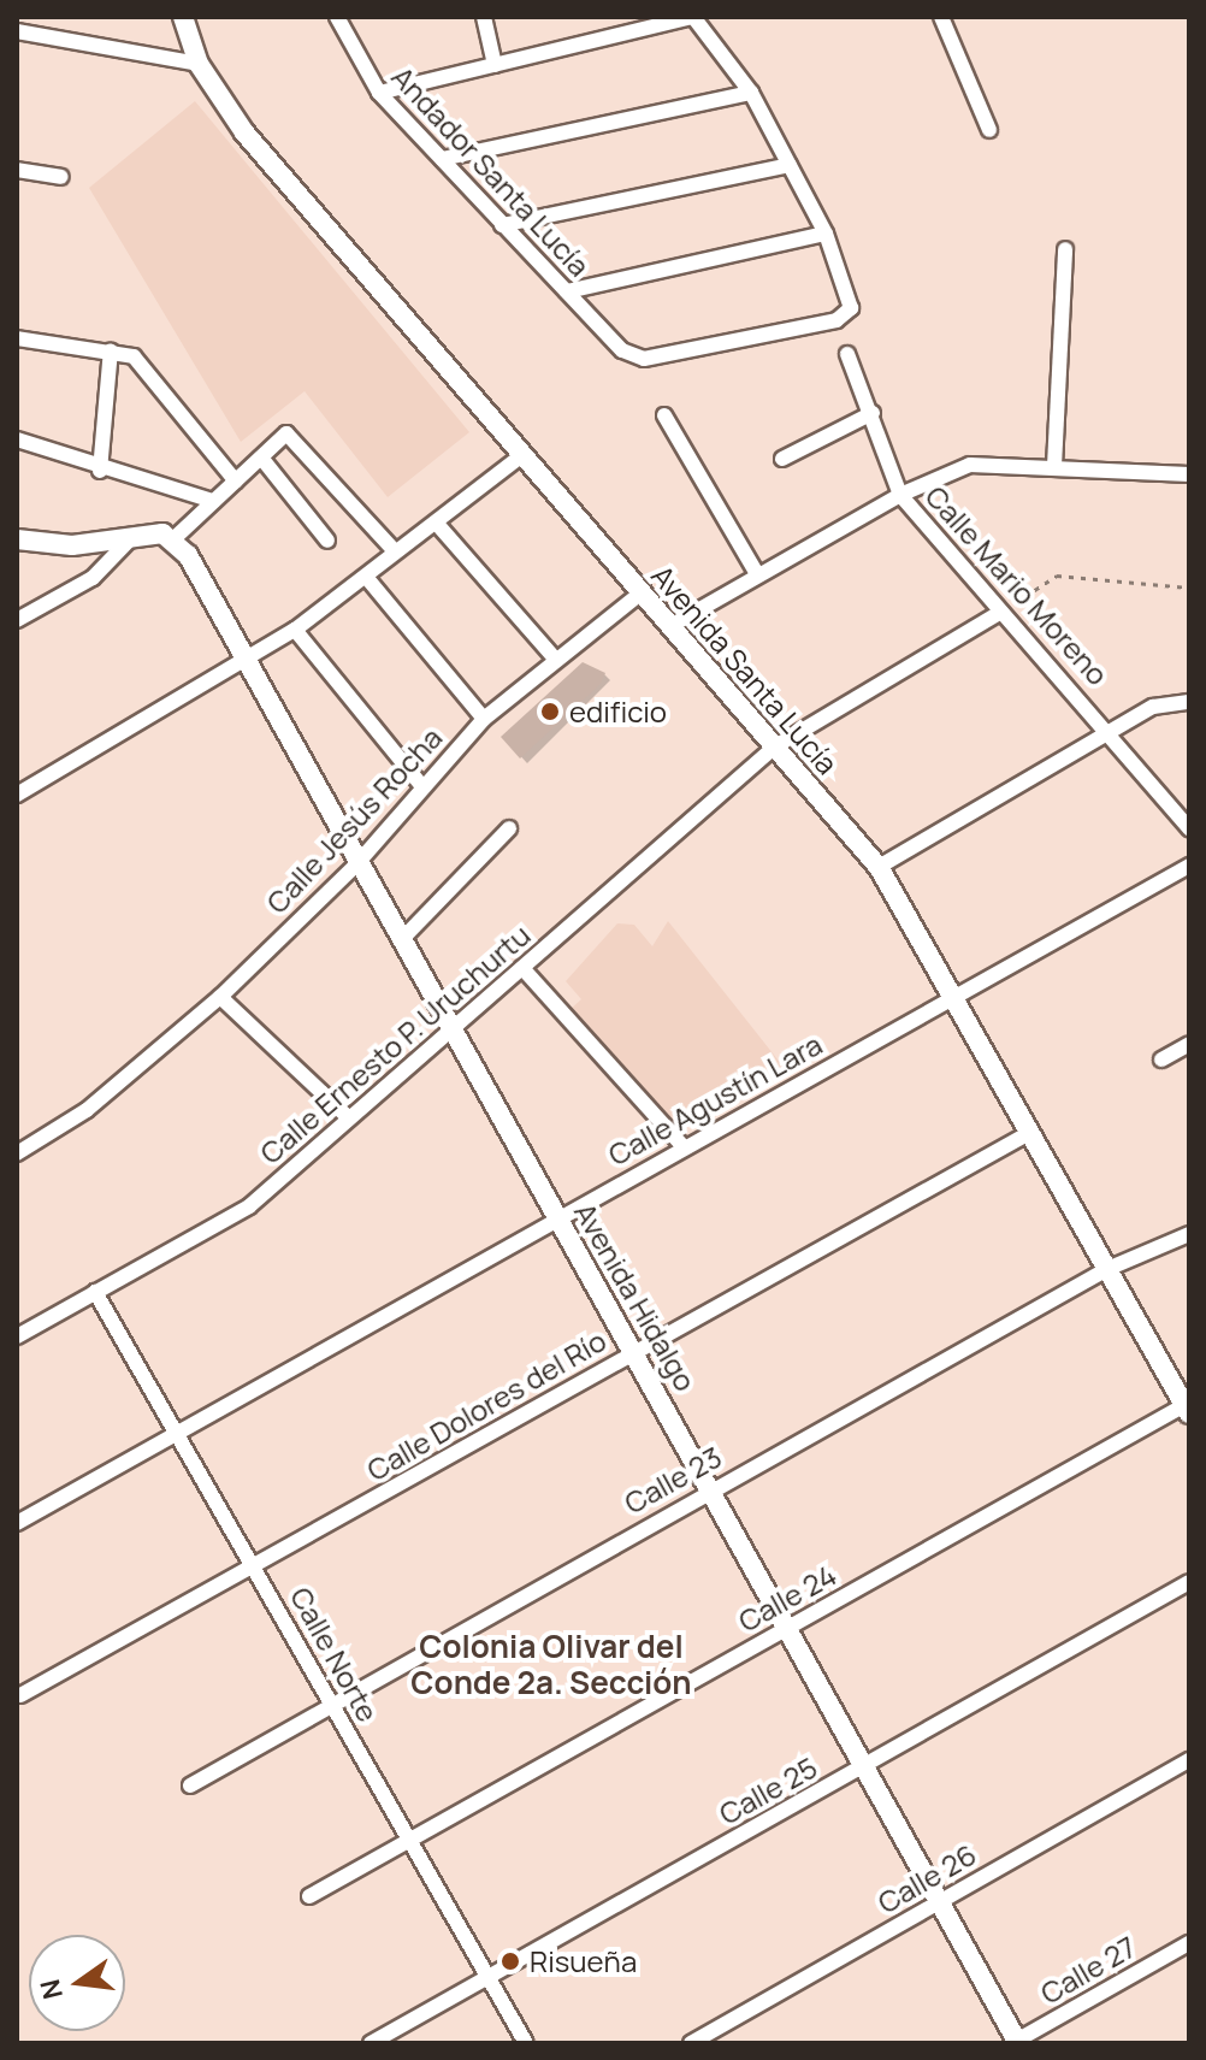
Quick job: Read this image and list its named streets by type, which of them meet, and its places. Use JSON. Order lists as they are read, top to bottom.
{
  "streets": {
    "street": [
      "Andador Santa Lucía",
      "Calle Mario Moreno",
      "Avenida Santa Lucía",
      "Calle Jesús Rocha",
      "Calle Ernesto P. Uruchurtu",
      "Calle Agustín Lara",
      "Avenida Hidalgo",
      "Calle Dolores del Río",
      "Calle 23",
      "Calle 24",
      "Calle Norte",
      "Calle 25",
      "Calle 26",
      "Calle 27"
    ]
  },
  "crossings": [
    ["Calle Mario Moreno", "Calle Ernesto P. Uruchurtu"],
    ["Avenida Santa Lucía", "Calle Jesús Rocha"],
    ["Avenida Santa Lucía", "Calle Ernesto P. Uruchurtu"],
    ["Avenida Santa Lucía", "Calle Agustín Lara"],
    ["Avenida Santa Lucía", "Calle Dolores del Río"],
    ["Avenida Santa Lucía", "Calle 23"],
    ["Avenida Santa Lucía", "Calle 24"],
    ["Calle Jesús Rocha", "Avenida Hidalgo"],
    ["Calle Ernesto P. Uruchurtu", "Avenida Hidalgo"],
    ["Calle Ernesto P. Uruchurtu", "Calle Norte"],
    ["Calle Agustín Lara", "Avenida Hidalgo"],
    ["Calle Agustín Lara", "Calle Norte"],
    ["Avenida Hidalgo", "Calle Dolores del Río"],
    ["Avenida Hidalgo", "Calle 23"],
    ["Avenida Hidalgo", "Calle 24"],
    ["Avenida Hidalgo", "Calle 25"],
    ["Avenida Hidalgo", "Calle 26"],
    ["Avenida Hidalgo", "Calle 27"],
    ["Calle Dolores del Río", "Calle Norte"],
    ["Calle 23", "Calle Norte"],
    ["Calle 24", "Calle Norte"],
    ["Calle Norte", "Calle 25"]
  ],
  "districts": ["Colonia Olivar del Conde 2a. Sección"],
  "places": ["edificio", "Risueña"],
  "north": "left"
}
